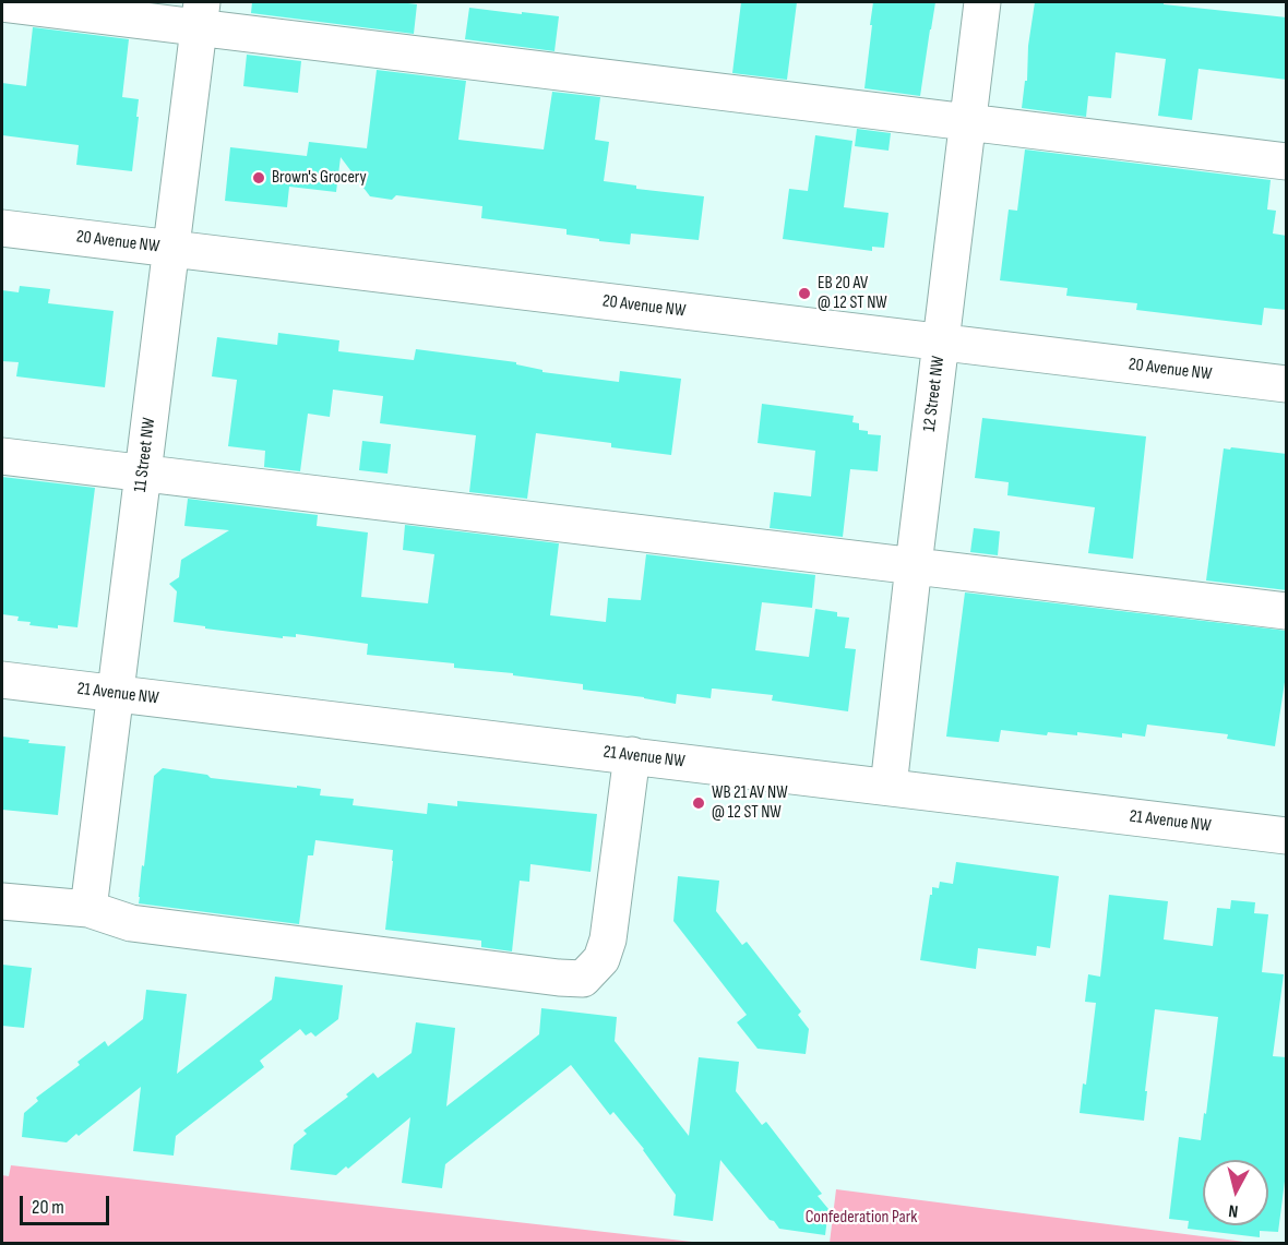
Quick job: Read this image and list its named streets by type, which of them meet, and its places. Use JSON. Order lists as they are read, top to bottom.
{
  "streets": {
    "street": [
      "20 Avenue NW",
      "12 Street NW",
      "11 Street NW",
      "21 Avenue NW"
    ]
  },
  "crossings": [
    ["20 Avenue NW", "12 Street NW"],
    ["20 Avenue NW", "11 Street NW"],
    ["12 Street NW", "21 Avenue NW"],
    ["11 Street NW", "21 Avenue NW"]
  ],
  "parks": ["Confederation Park"],
  "places": ["Brown's Grocery", "EB 20 AV @ 12 ST NW", "WB 21 AV NW @ 12 ST NW"],
  "scale_bar": "20 m",
  "north": "bottom"
}
